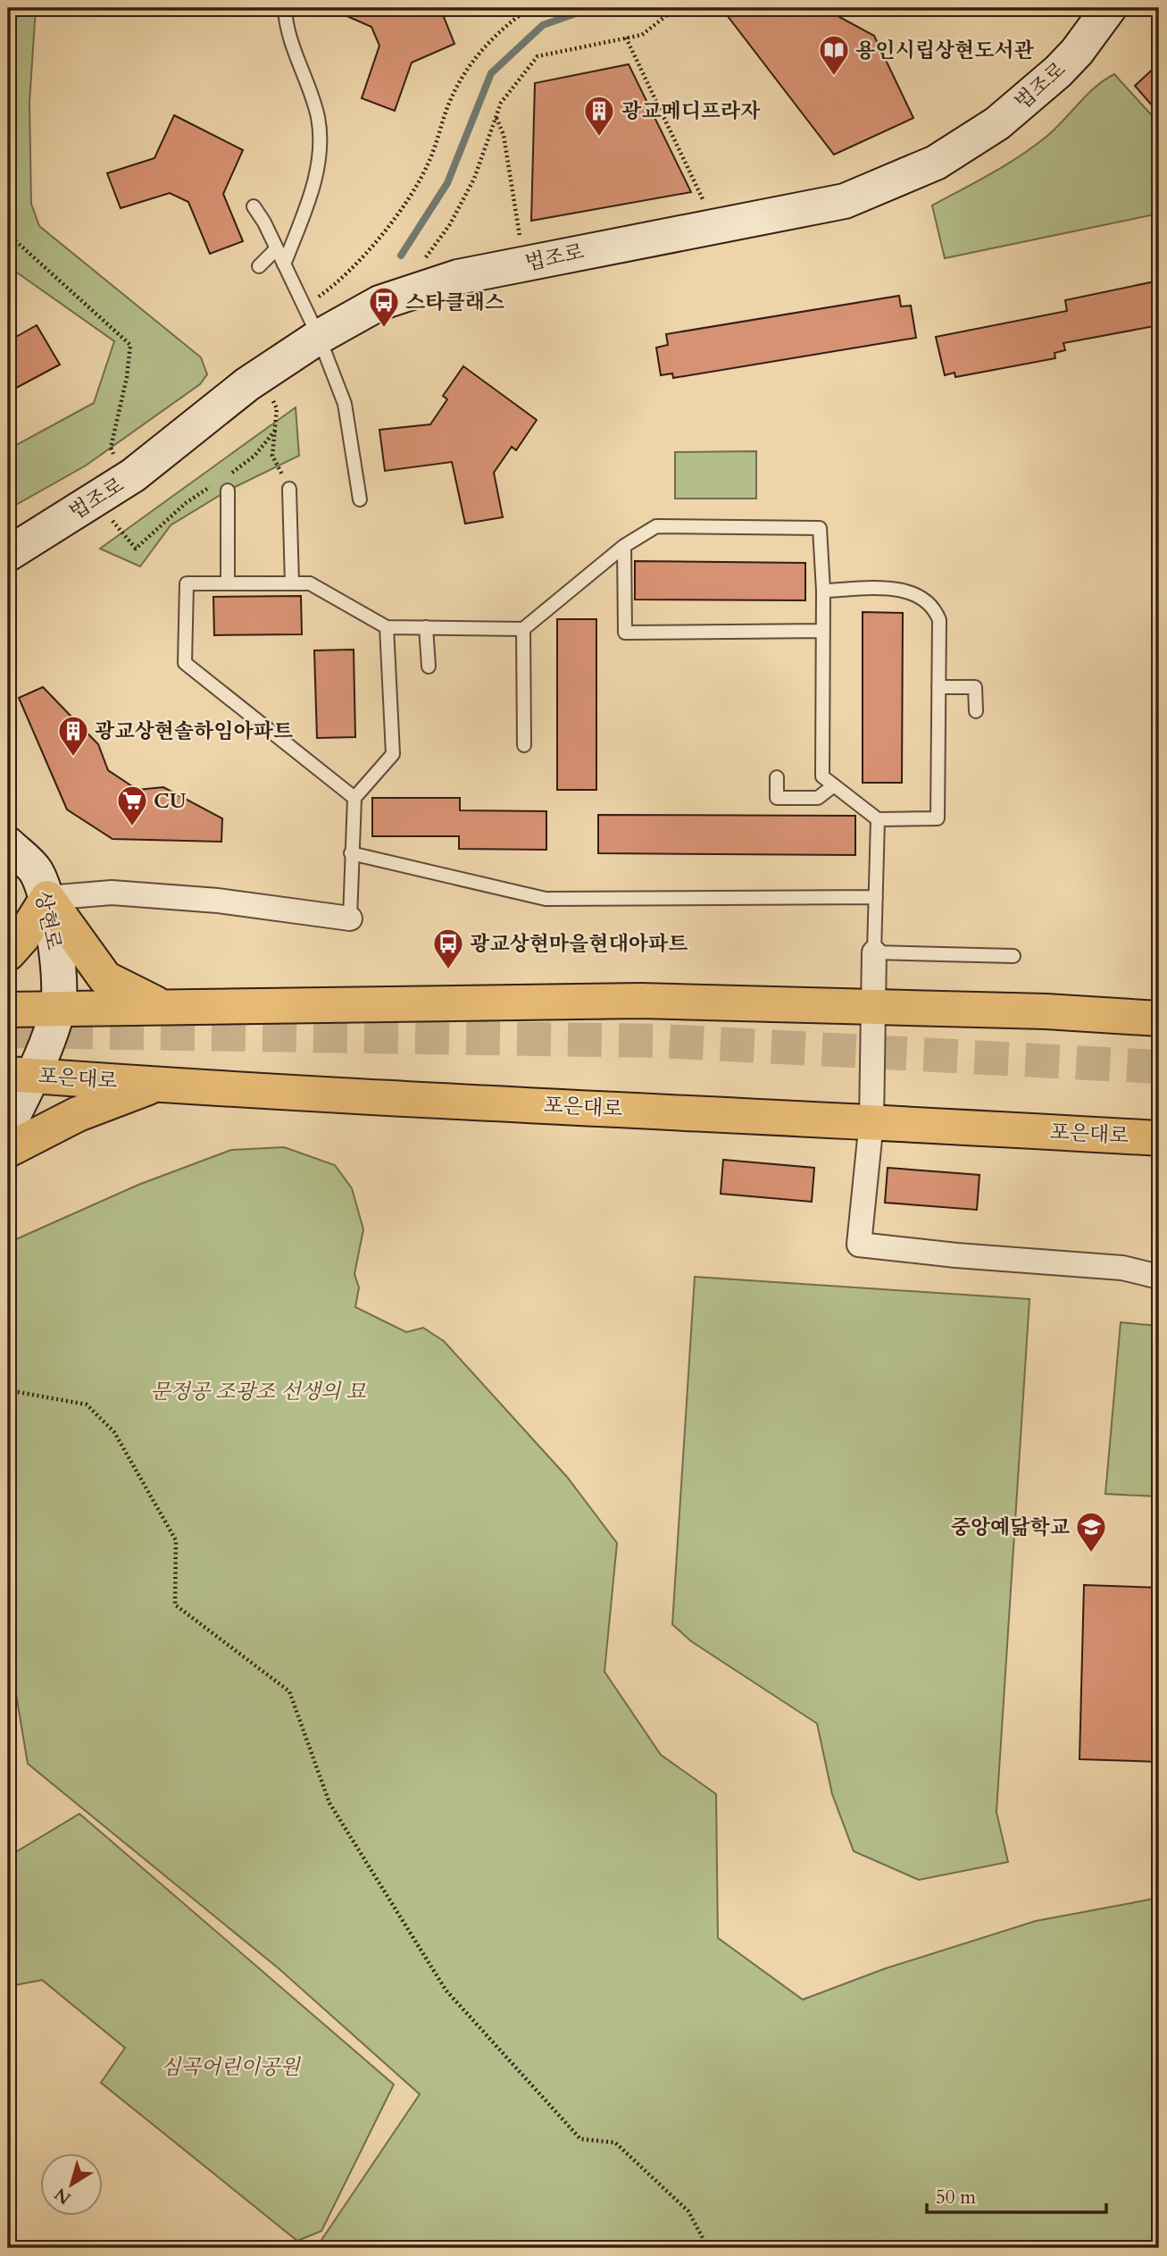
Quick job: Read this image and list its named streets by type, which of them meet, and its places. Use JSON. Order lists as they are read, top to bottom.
{
  "streets": {
    "main road": ["포은대로"],
    "street": ["법조로", "상현로"]
  },
  "parks": ["문정공 조광조 선생의 묘", "심곡어린이공원"],
  "places": {
    "library": ["용인시립상현도서관"],
    "building": ["광교메디프라자", "광교상현솔하임아파트"],
    "bus stop": ["스타클래스", "광교상현마을현대아파트"],
    "supermarket": ["CU"],
    "school or university": ["중앙예닮학교"]
  },
  "scale_bar": "50 m",
  "north": "bottom left"
}
